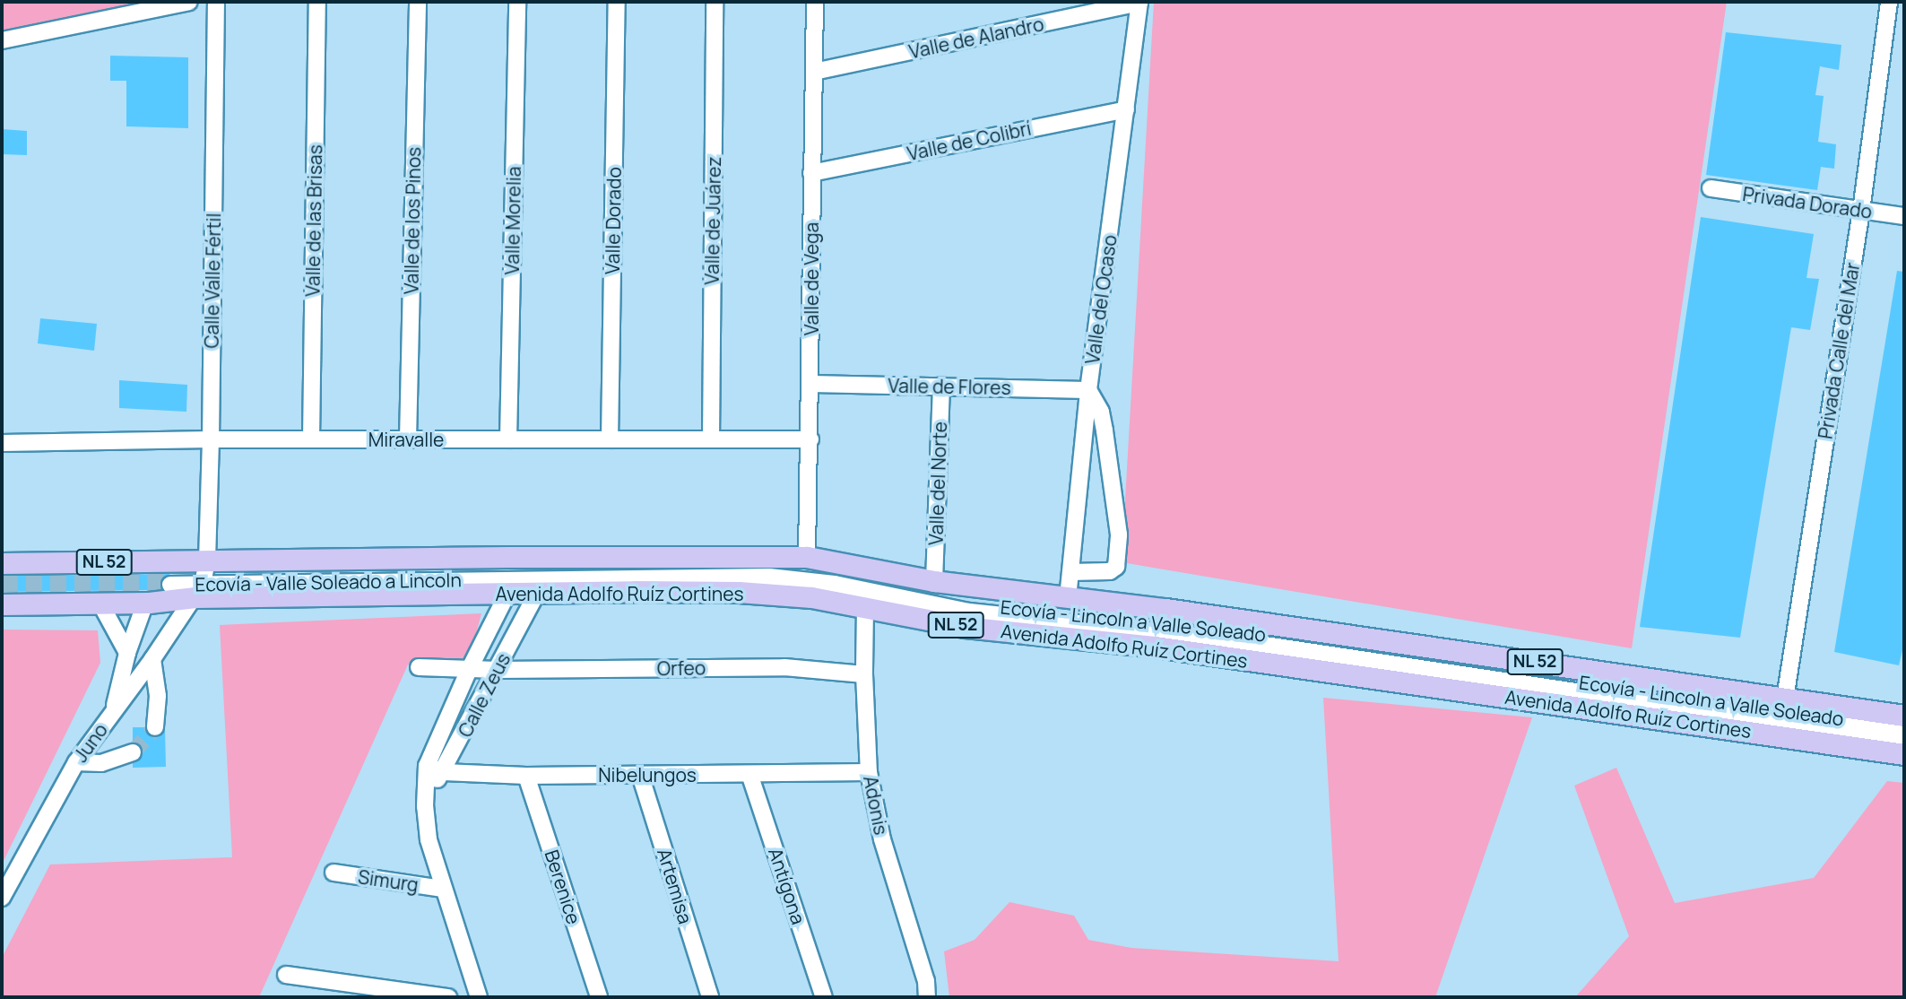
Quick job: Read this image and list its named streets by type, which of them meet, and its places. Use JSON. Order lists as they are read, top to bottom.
{
  "streets": {
    "main road": ["NL 52", "Avenida Adolfo Ruíz Cortines"],
    "street": [
      "Valle de Alandro",
      "Valle de Colibrí",
      "Privada Dorado",
      "Valle de las Brisas",
      "Valle de los Pinos",
      "Valle Morelia",
      "Valle Dorado",
      "Valle de Juárez",
      "Valle de Vega",
      "Calle Valle Fértil",
      "Valle del Ocaso",
      "Privada Calle del Mar",
      "Valle de Flores",
      "Miravalle",
      "Valle del Norte",
      "Ecovía - Valle Soleado a Lincoln",
      "Ecovía - Lincoln a Valle Soleado",
      "Orfeo",
      "Calle Zeus",
      "Juno",
      "Nibelungos",
      "Adonis",
      "Simurg",
      "Artemisa",
      "Antígona",
      "Berenice"
    ]
  },
  "crossings": [
    ["Valle de Alandro", "Valle de Vega"],
    ["Valle de Alandro", "Valle del Ocaso"],
    ["Valle de Colibrí", "Valle de Vega"],
    ["Valle de Colibrí", "Valle del Ocaso"],
    ["Privada Dorado", "Privada Calle del Mar"],
    ["Valle de las Brisas", "Miravalle"],
    ["Valle de los Pinos", "Miravalle"],
    ["Valle Morelia", "Miravalle"],
    ["Valle Dorado", "Miravalle"],
    ["Valle de Juárez", "Miravalle"],
    ["Valle de Vega", "Valle de Flores"],
    ["Valle de Vega", "Miravalle"],
    ["Valle de Vega", "Avenida Adolfo Ruíz Cortines"],
    ["Calle Valle Fértil", "Miravalle"],
    ["Calle Valle Fértil", "Ecovía - Valle Soleado a Lincoln"],
    ["Calle Valle Fértil", "Avenida Adolfo Ruíz Cortines"],
    ["Calle Valle Fértil", "Ecovía - Lincoln a Valle Soleado"],
    ["Calle Valle Fértil", "Juno"],
    ["Valle del Ocaso", "Valle de Flores"],
    ["Valle del Ocaso", "Avenida Adolfo Ruíz Cortines"],
    ["Privada Calle del Mar", "Avenida Adolfo Ruíz Cortines"],
    ["Valle de Flores", "Valle del Norte"],
    ["Valle del Norte", "Avenida Adolfo Ruíz Cortines"],
    ["Ecovía - Valle Soleado a Lincoln", "Avenida Adolfo Ruíz Cortines"],
    ["Ecovía - Valle Soleado a Lincoln", "Ecovía - Lincoln a Valle Soleado"],
    ["Ecovía - Valle Soleado a Lincoln", "Juno"],
    ["Avenida Adolfo Ruíz Cortines", "Ecovía - Lincoln a Valle Soleado"],
    ["Avenida Adolfo Ruíz Cortines", "Calle Zeus"],
    ["Avenida Adolfo Ruíz Cortines", "Juno"],
    ["Avenida Adolfo Ruíz Cortines", "Adonis"],
    ["Ecovía - Lincoln a Valle Soleado", "Juno"],
    ["Orfeo", "Calle Zeus"],
    ["Orfeo", "Adonis"],
    ["Calle Zeus", "Nibelungos"],
    ["Calle Zeus", "Simurg"],
    ["Nibelungos", "Adonis"],
    ["Nibelungos", "Artemisa"],
    ["Nibelungos", "Antígona"],
    ["Nibelungos", "Berenice"]
  ]
}
